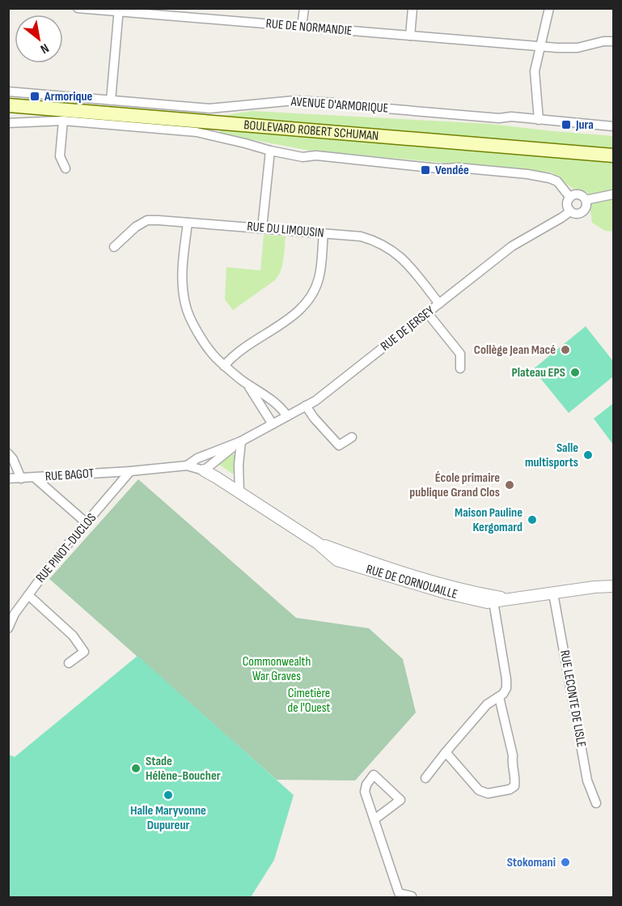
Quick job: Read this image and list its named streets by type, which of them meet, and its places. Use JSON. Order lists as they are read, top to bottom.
{
  "streets": {
    "main road": ["BOULEVARD ROBERT SCHUMAN"],
    "street": [
      "RUE DE NORMANDIE",
      "AVENUE D'ARMORIQUE",
      "RUE DU LIMOUSIN",
      "RUE DE JERSEY",
      "RUE BAGOT",
      "RUE PINOT-DUCLOS",
      "RUE DE CORNOUAILLE",
      "RUE LECONTE DE LISLE"
    ]
  },
  "crossings": [
    ["RUE DU LIMOUSIN", "RUE DE JERSEY"],
    ["RUE DE JERSEY", "RUE BAGOT"],
    ["RUE DE JERSEY", "RUE PINOT-DUCLOS"],
    ["RUE DE JERSEY", "RUE DE CORNOUAILLE"],
    ["RUE BAGOT", "RUE PINOT-DUCLOS"],
    ["RUE DE CORNOUAILLE", "RUE LECONTE DE LISLE"]
  ],
  "parks": ["Commonwealth War Graves", "Cimetière de l'Ouest"],
  "places": {
    "transit": ["Armorique", "Jura", "Vendée"],
    "other": [
      "Collège Jean Macé",
      "Plateau EPS",
      "Salle multisports",
      "École primaire publique Grand Clos",
      "Maison Pauline Kergomard",
      "Stade Hélène-Boucher",
      "Halle Maryvonne Dupureur",
      "Stokomani"
    ]
  },
  "north": "bottom right"
}
